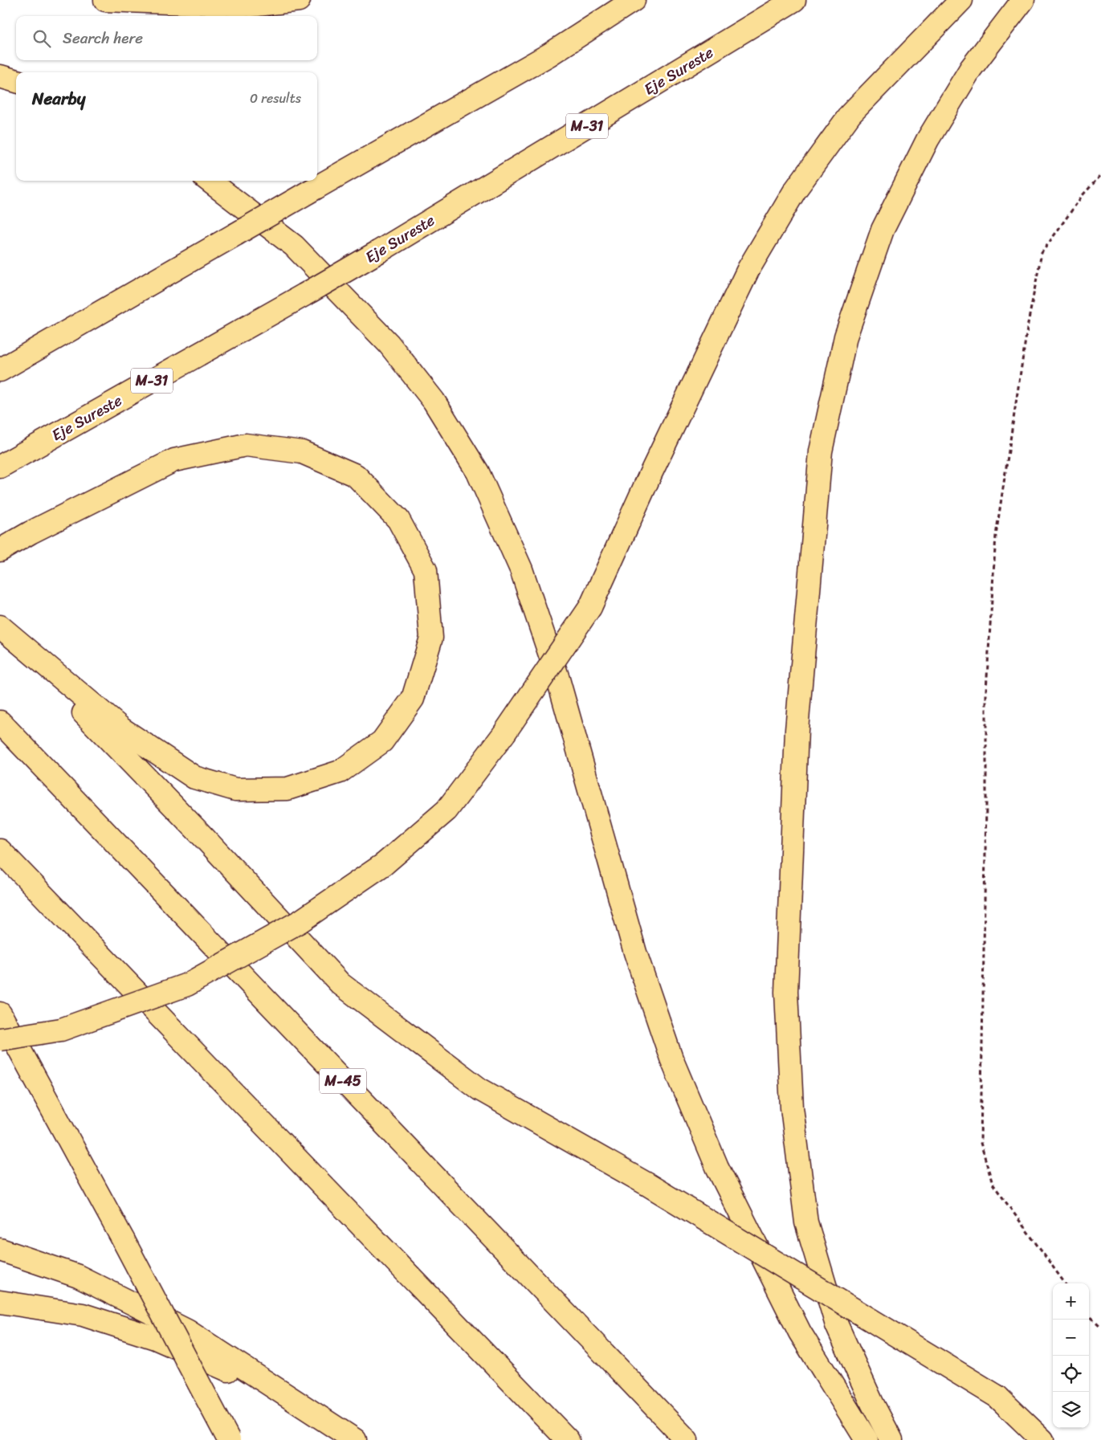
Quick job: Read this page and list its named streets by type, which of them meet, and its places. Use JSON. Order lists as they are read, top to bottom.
{
  "streets": {
    "highway": ["Eje Sureste", "M-31", "M-45"]
  },
  "page": {
    "search": "Search here",
    "heading": ["Nearby", "0 results"],
    "map_buttons": ["+", "−"]
  }
}
